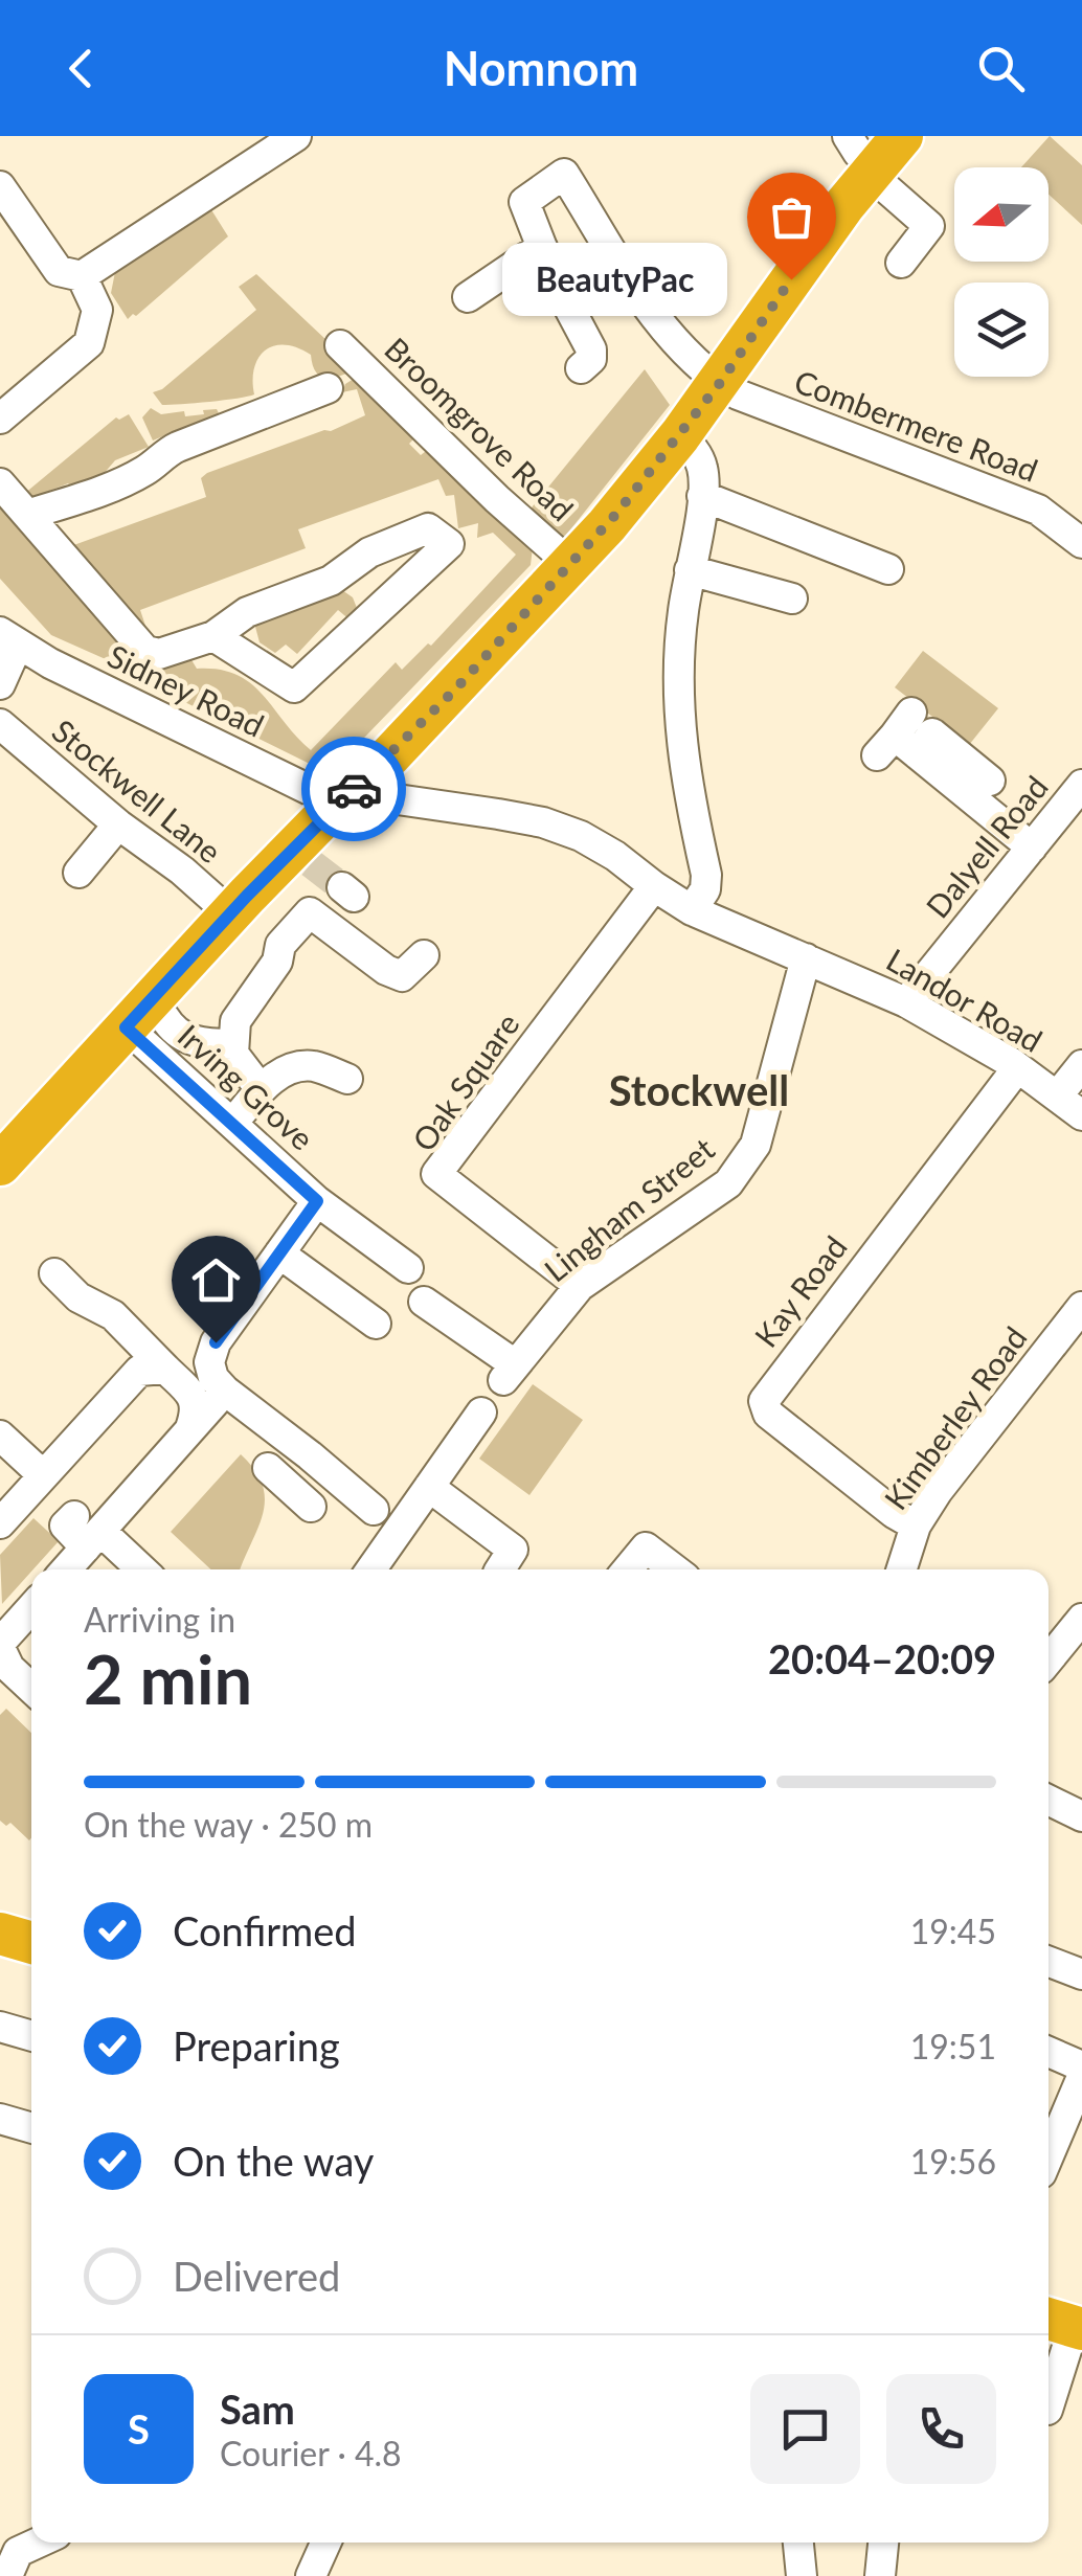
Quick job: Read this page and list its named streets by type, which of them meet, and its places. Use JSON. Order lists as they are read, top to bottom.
{
  "streets": {
    "street": [
      "Combermere Road",
      "Broomgrove Road",
      "Sidney Road",
      "Stockwell Lane",
      "Dalyell Road",
      "Landor Road",
      "Oak Square",
      "Irving Grove",
      "Lingham Street",
      "Kay Road",
      "Kimberley Road"
    ]
  },
  "crossings": [
    ["Sidney Road", "Landor Road"],
    ["Sidney Road", "Oak Square"],
    ["Dalyell Road", "Landor Road"],
    ["Landor Road", "Oak Square"],
    ["Landor Road", "Lingham Street"],
    ["Landor Road", "Kay Road"],
    ["Oak Square", "Lingham Street"],
    ["Kay Road", "Kimberley Road"]
  ],
  "districts": ["Stockwell"],
  "places": ["BeautyPac"],
  "north": "left",
  "page": {
    "header": "Nomnom",
    "bubble": "BeautyPac",
    "heading": ["2 min", "Arriving in", "20:04–20:09"],
    "panel": ["Sam", "Courier · 4.8"],
    "bar": "On the way · 250 m",
    "list": [
      ["Confirmed", "19:45"],
      ["Preparing", "19:51"],
      ["On the way", "19:56"],
      "Delivered"
    ],
    "round": "S"
  }
}
